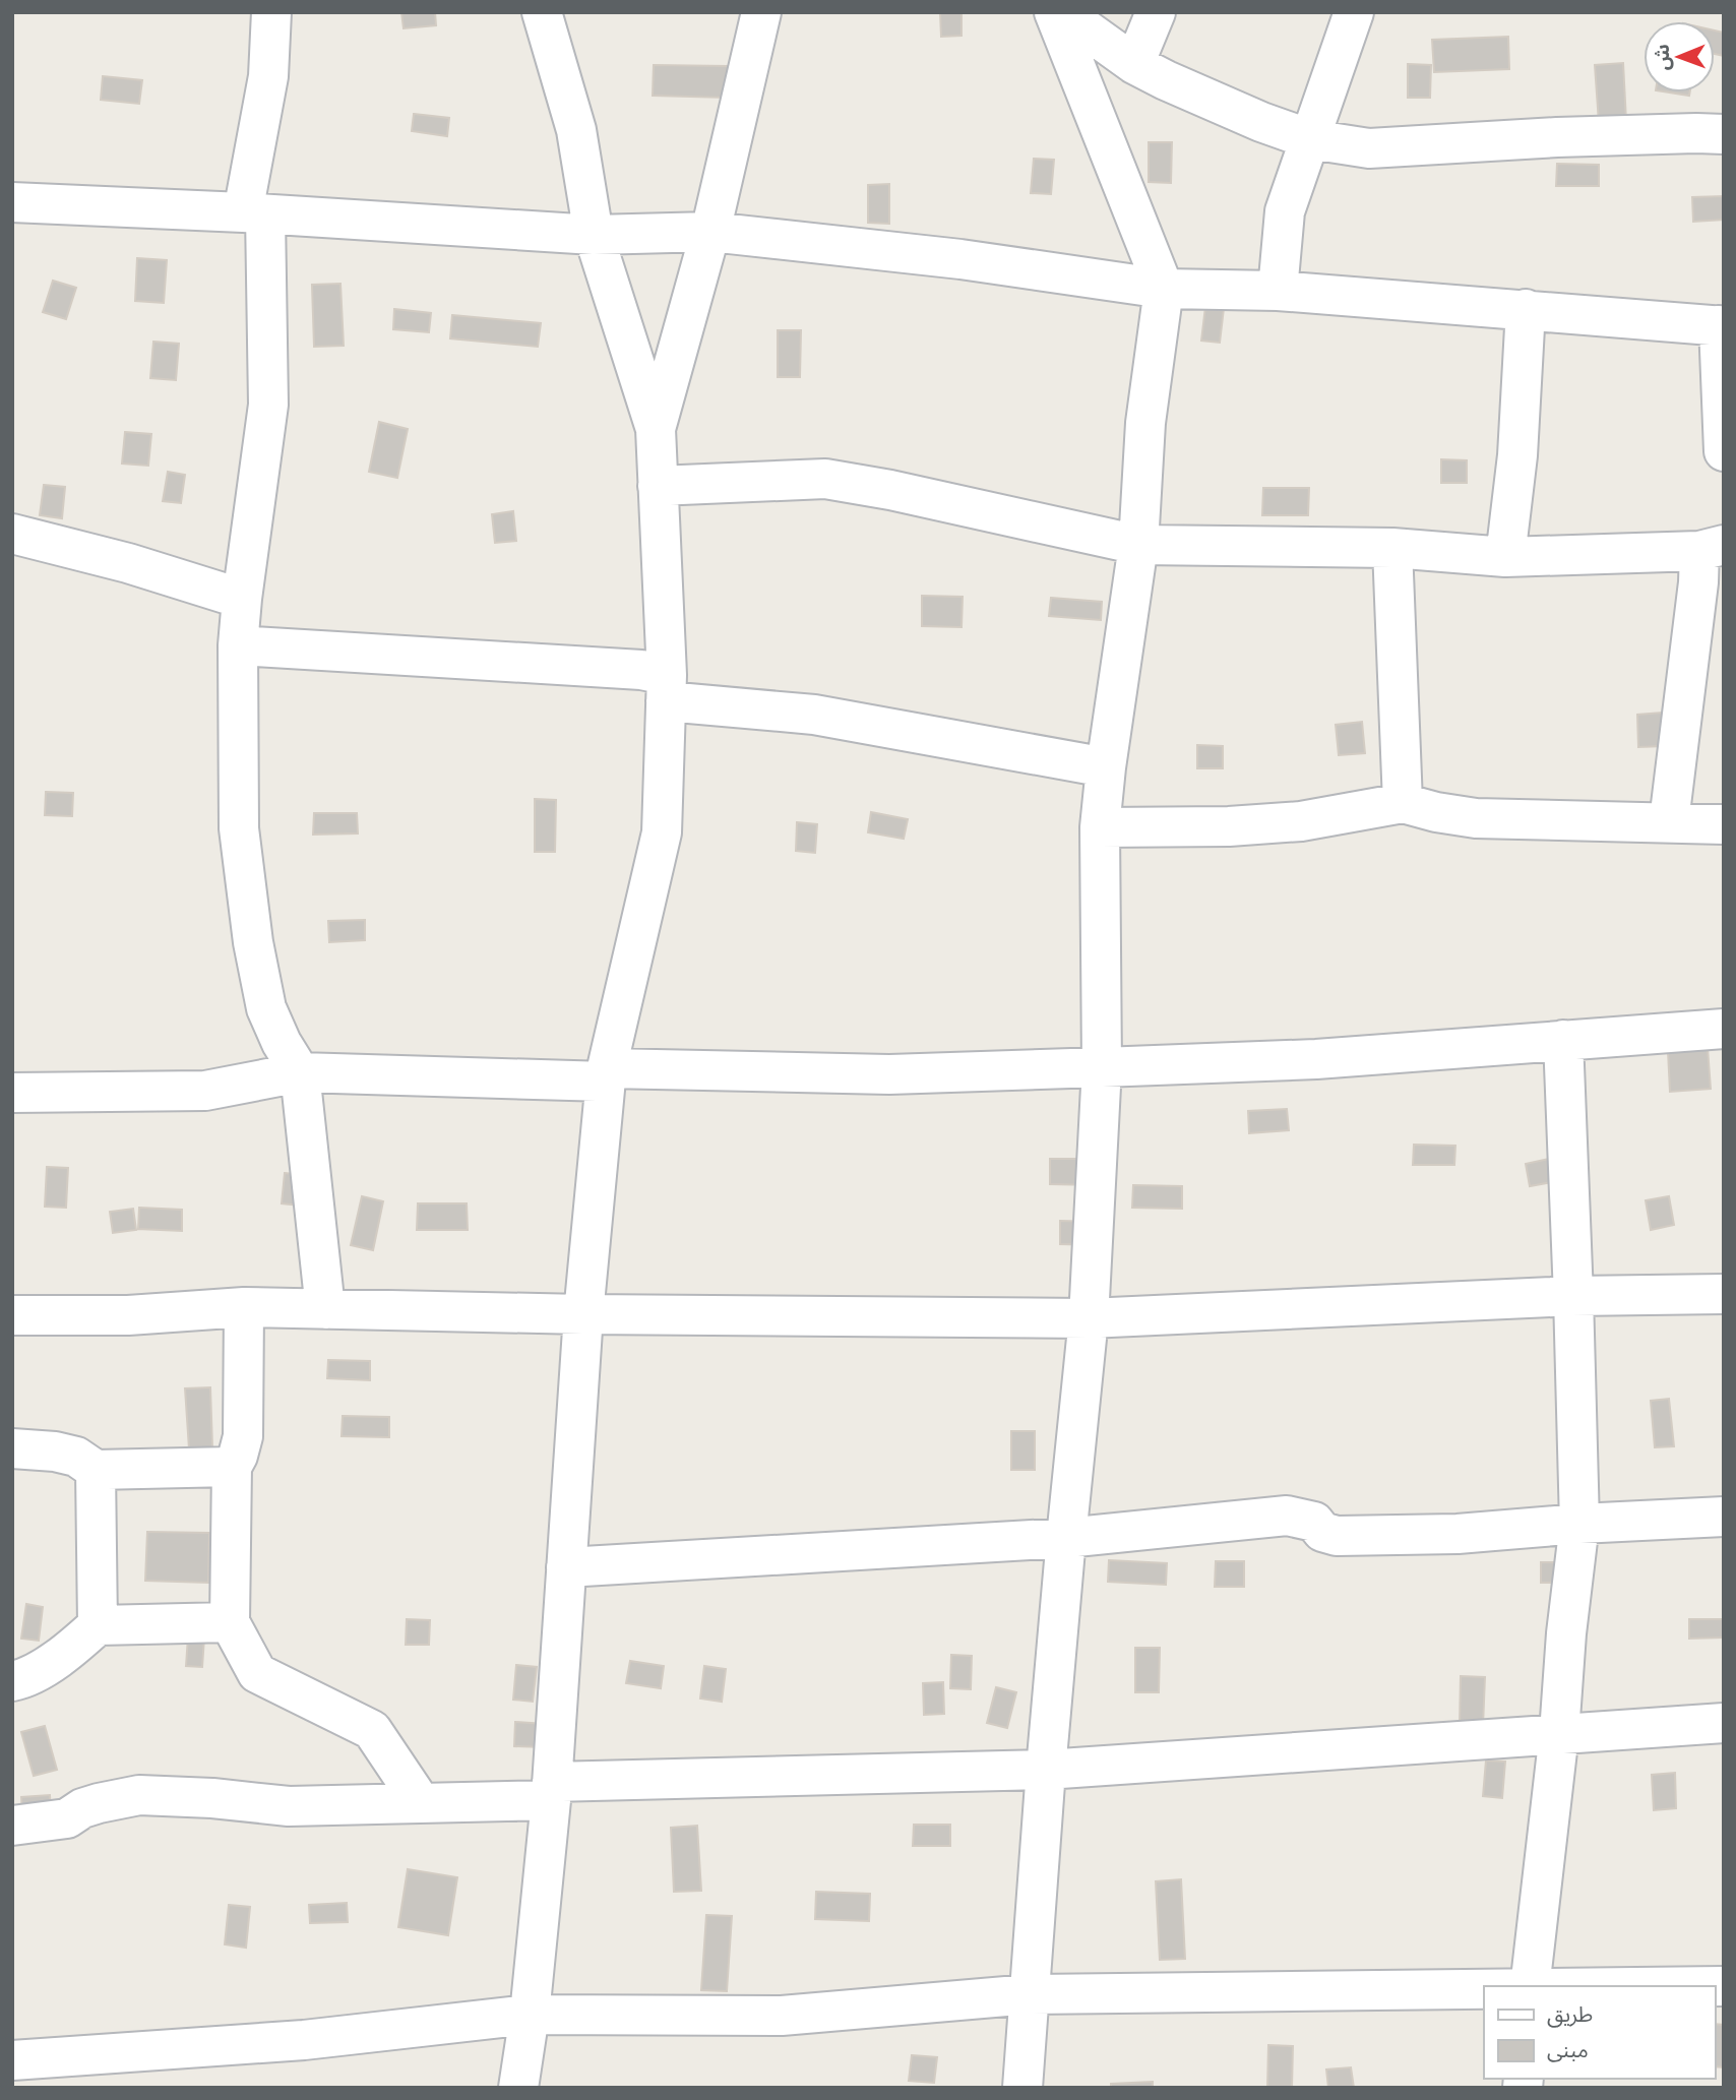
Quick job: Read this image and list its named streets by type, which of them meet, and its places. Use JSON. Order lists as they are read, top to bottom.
{
  "legend": ["طريق", "مبنى"],
  "north": "left"
}
